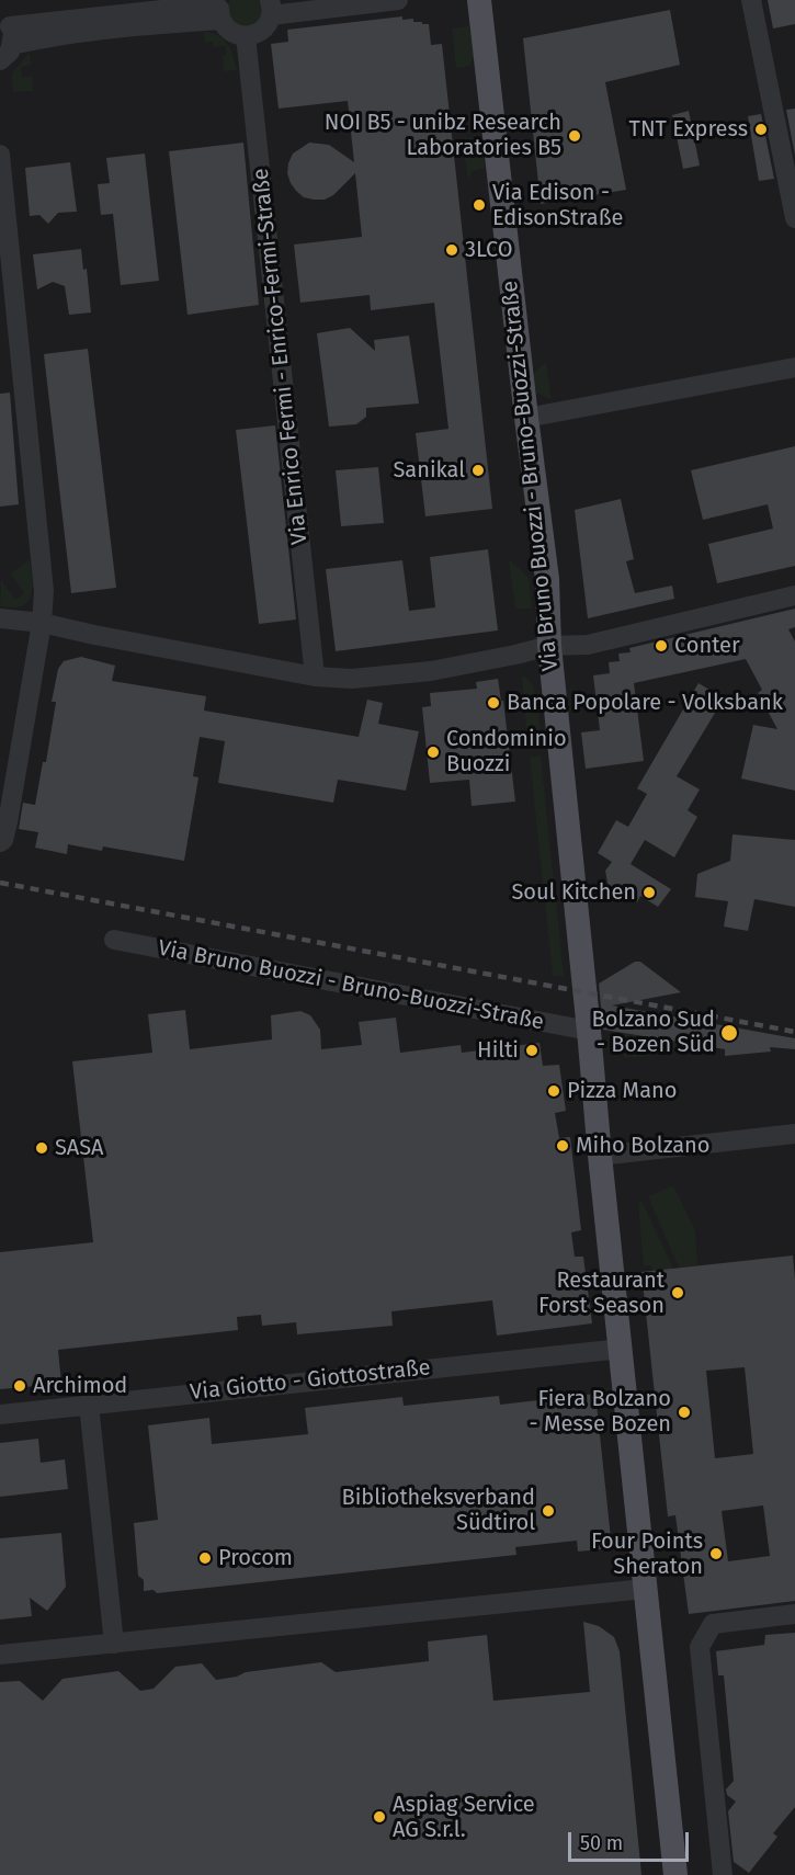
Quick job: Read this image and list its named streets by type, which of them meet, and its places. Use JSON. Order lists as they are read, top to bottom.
{
  "streets": {
    "main road": ["Via Bruno Buozzi - Bruno-Buozzi-Straße"],
    "street": ["Via Enrico Fermi - Enrico-Fermi-Straße", "Via Giotto - Giottostraße"]
  },
  "crossings": [
    ["Via Bruno Buozzi - Bruno-Buozzi-Straße", "Via Giotto - Giottostraße"]
  ],
  "places": [
    "TNT Express",
    "NOI B5 - unibz Research Laboratories B5",
    "Via Edison - EdisonStraße",
    "3LCO",
    "Sanikal",
    "Conter",
    "Banca Popolare - Volksbank",
    "Condominio Buozzi",
    "Soul Kitchen",
    "Bolzano Sud - Bozen Süd",
    "Hilti",
    "Pizza Mano",
    "Miho Bolzano",
    "SASA",
    "Restaurant Forst Season",
    "Archimod",
    "Fiera Bolzano - Messe Bozen",
    "Bibliotheksverband Südtirol",
    "Four Points Sheraton",
    "Procom",
    "Aspiag Service AG S.r.l."
  ],
  "scale_bar": "50 m"
}
